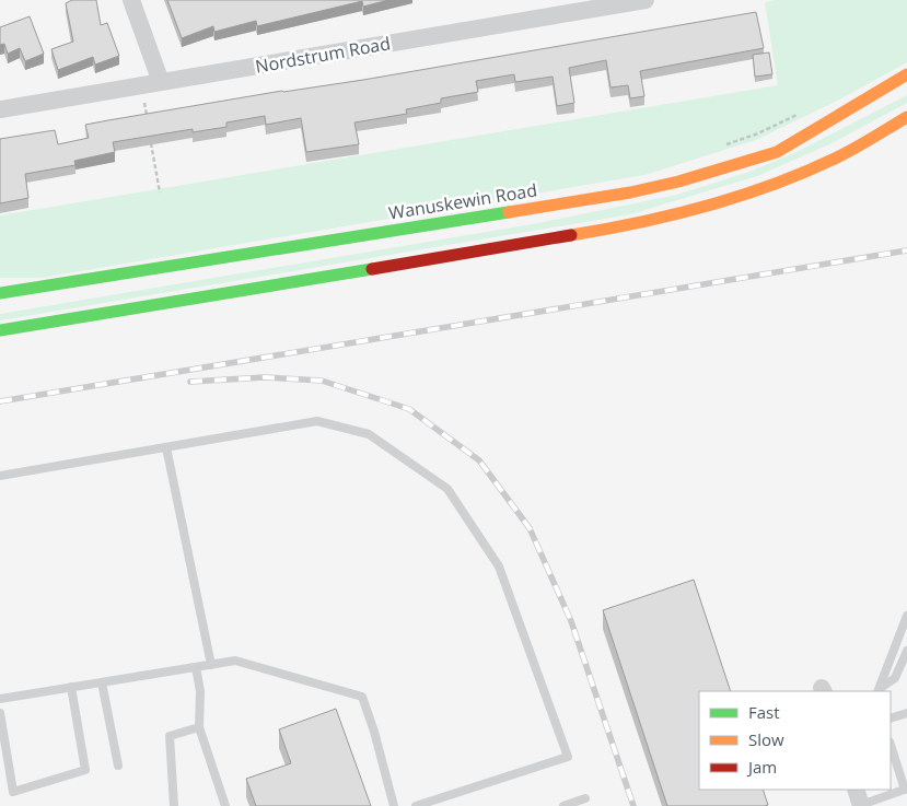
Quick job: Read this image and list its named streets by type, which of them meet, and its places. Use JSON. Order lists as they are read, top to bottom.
{
  "streets": {
    "main road": ["Wanuskewin Road"],
    "street": ["Nordstrum Road"]
  },
  "legend": ["Fast", "Slow", "Jam"]
}
